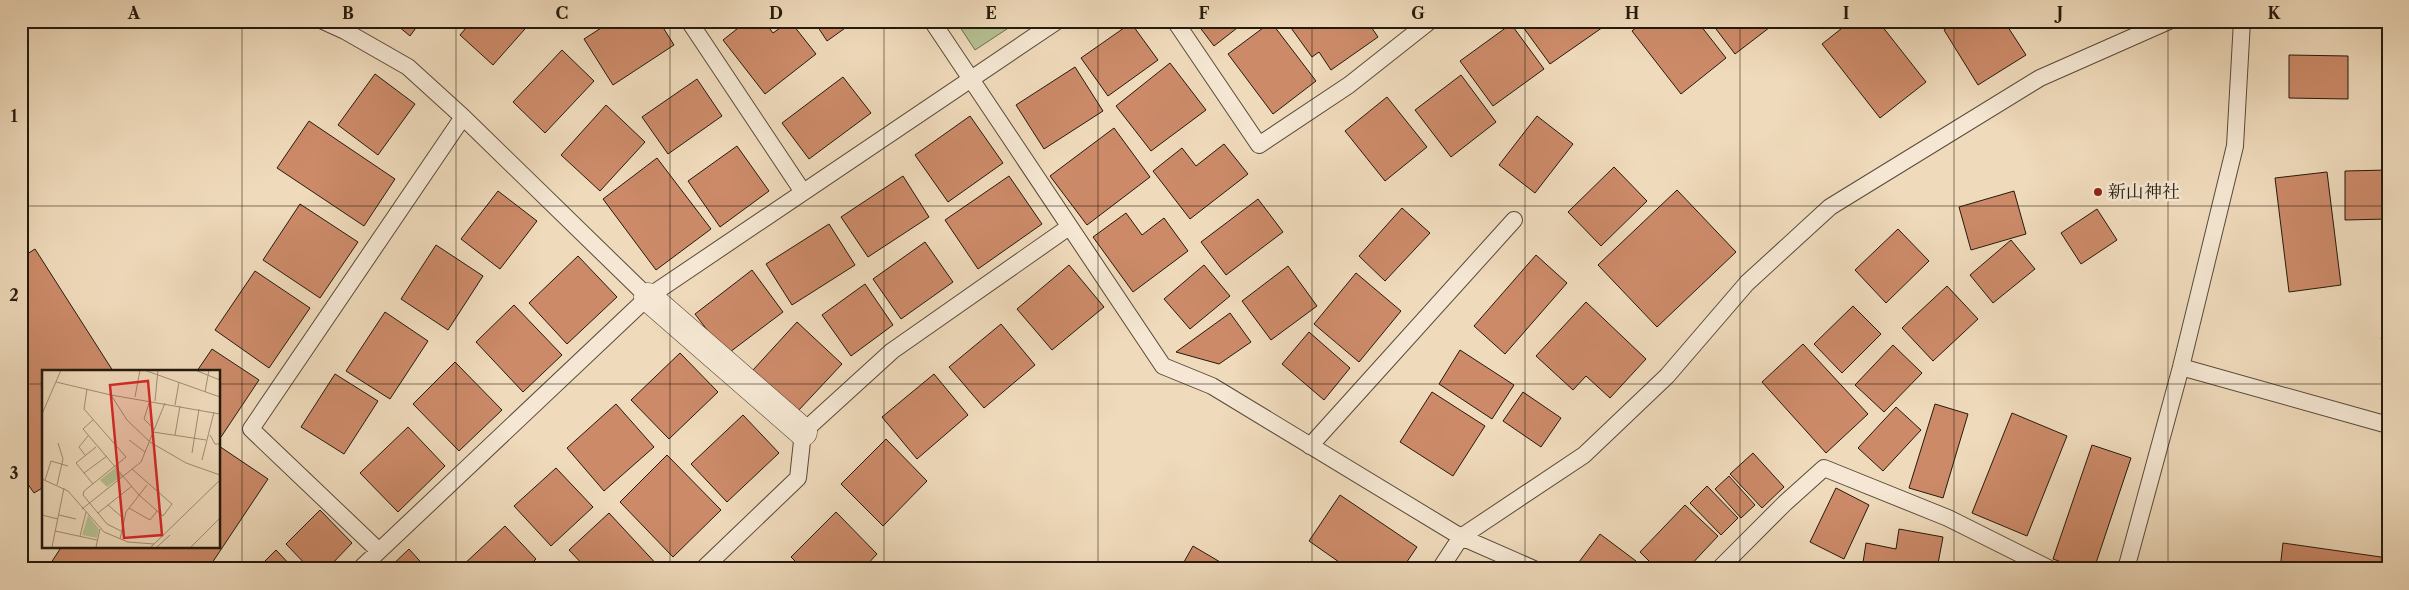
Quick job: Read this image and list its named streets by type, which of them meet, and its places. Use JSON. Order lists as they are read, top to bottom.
{
  "places": ["新山神社"],
  "grid": {
    "columns": [
      "A",
      "B",
      "C",
      "D",
      "E",
      "F",
      "G",
      "H",
      "I",
      "J",
      "K"
    ],
    "rows": ["1", "2", "3"]
  }
}
